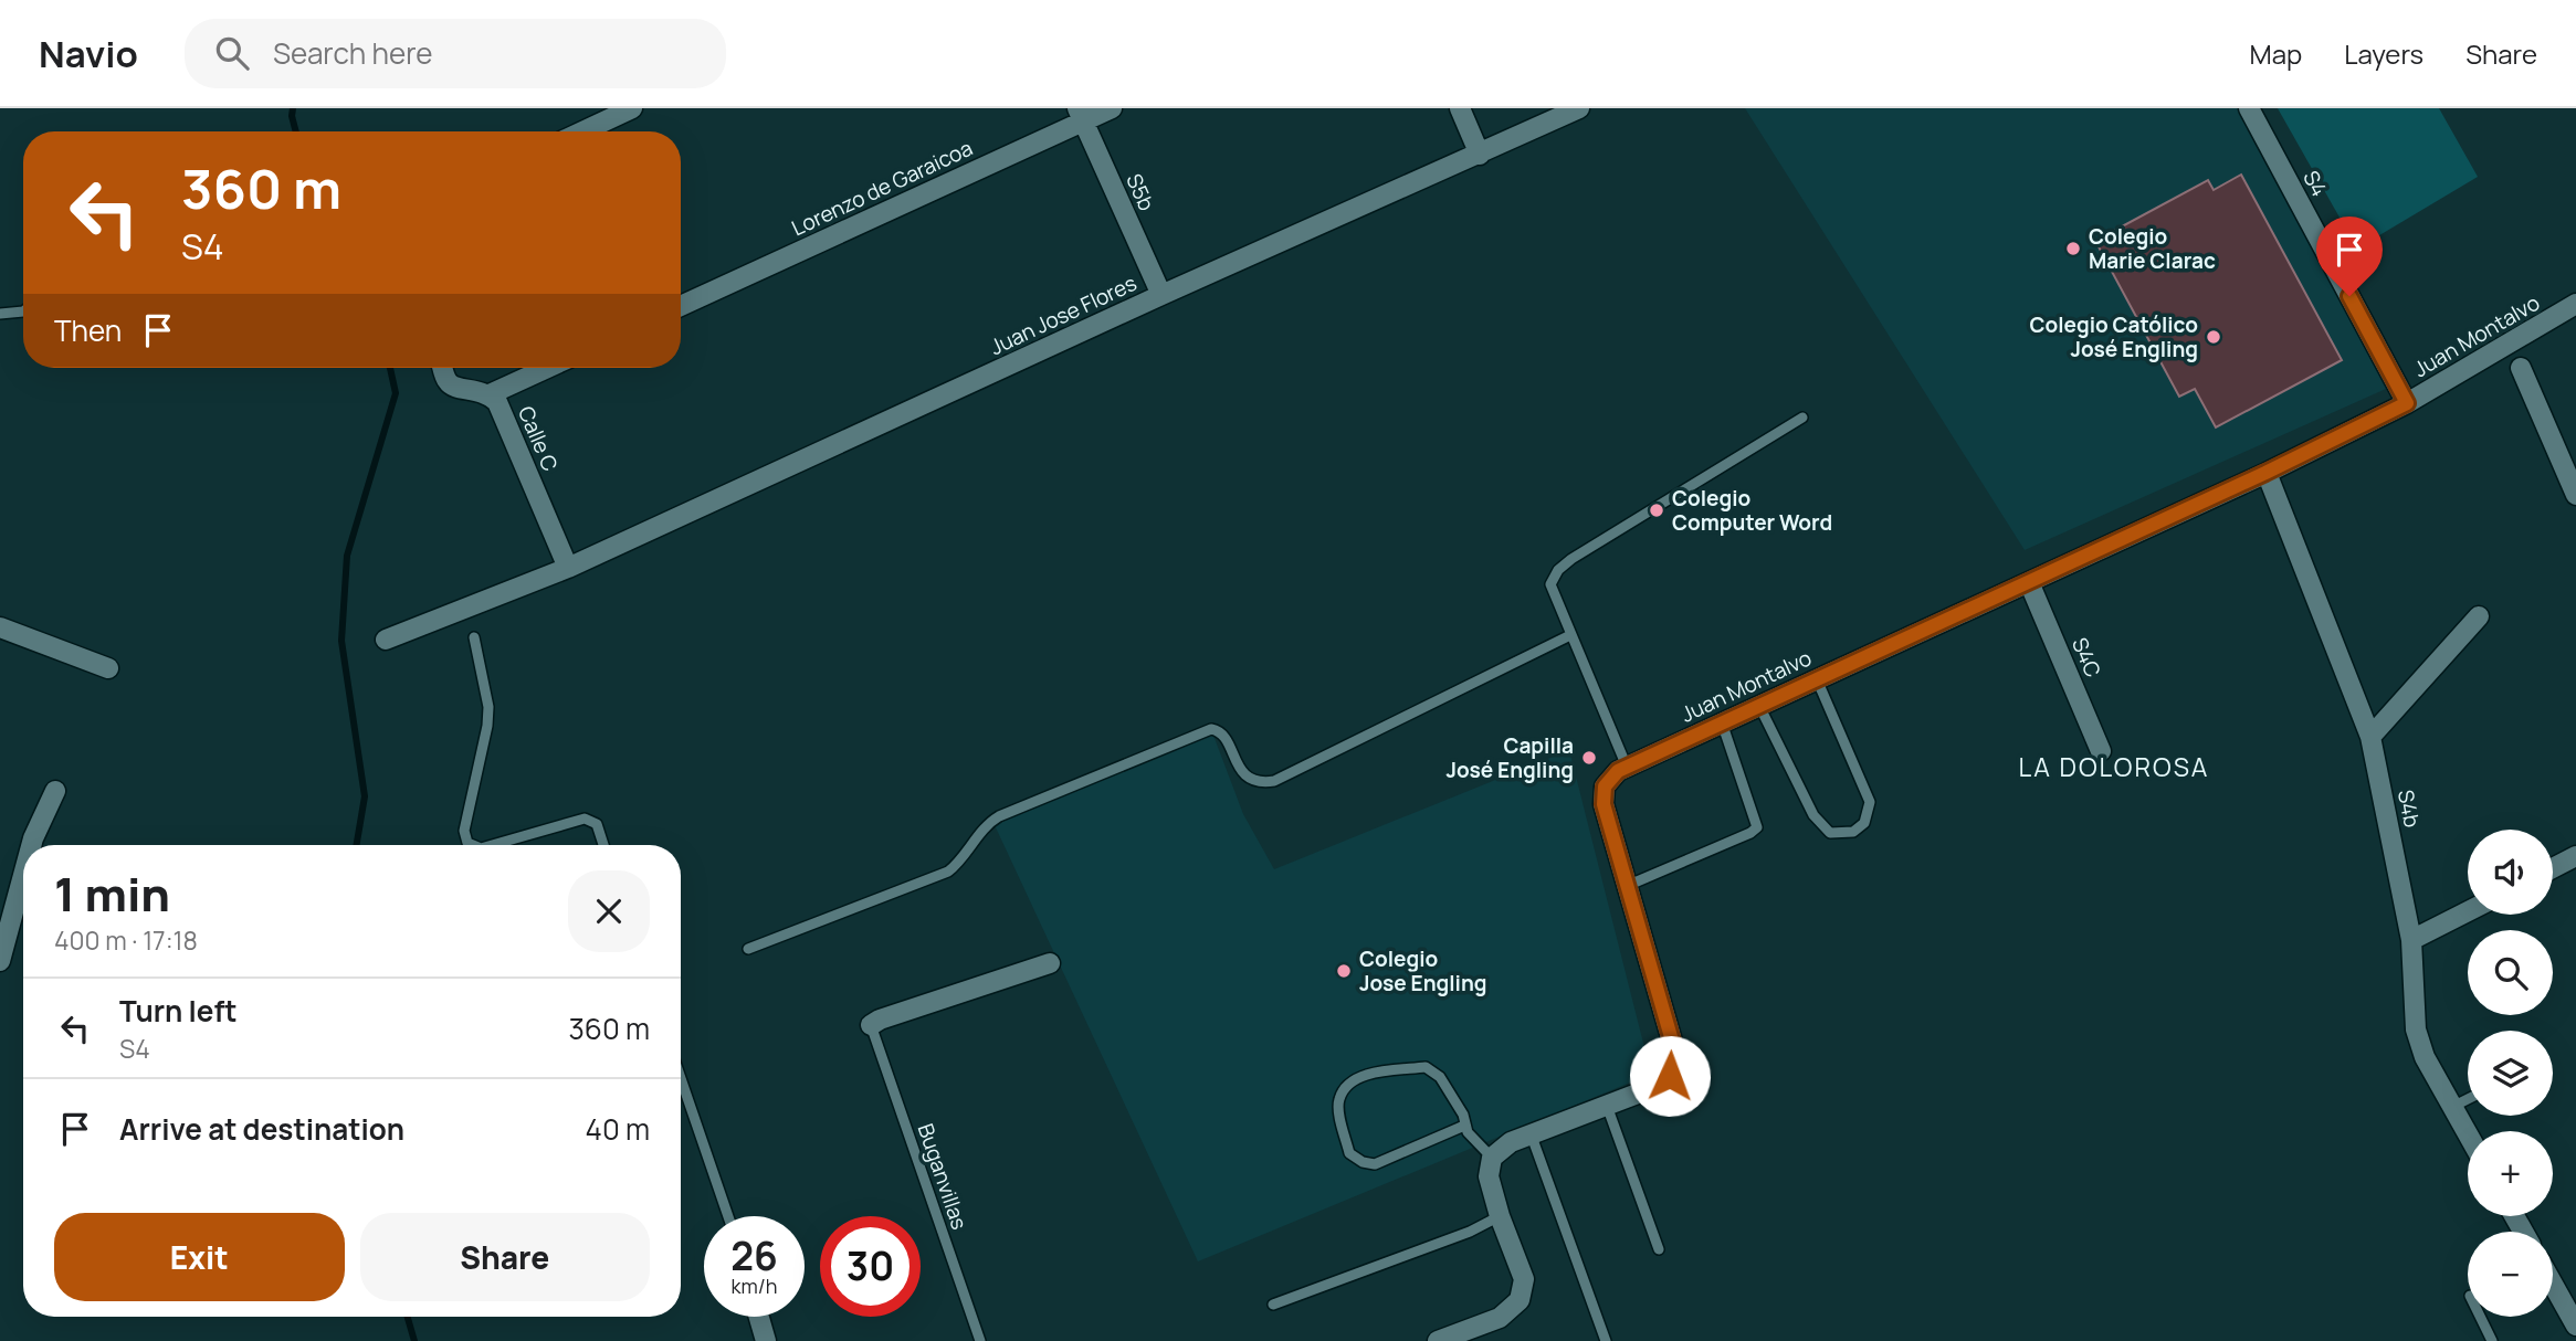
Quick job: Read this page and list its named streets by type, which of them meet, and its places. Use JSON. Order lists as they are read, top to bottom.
{
  "streets": {
    "street": [
      "S4",
      "Lorenzo de Garaicoa",
      "S5b",
      "Juan Jose Flores",
      "Juan Montalvo",
      "Calle C",
      "S4C",
      "S4b"
    ],
    "lane": ["Buganvillas"]
  },
  "crossings": [
    ["S4", "Juan Montalvo"],
    ["Lorenzo de Garaicoa", "S5b"],
    ["S5b", "Juan Jose Flores"],
    ["Juan Jose Flores", "Calle C"],
    ["Juan Montalvo", "S4C"],
    ["Juan Montalvo", "S4b"]
  ],
  "districts": ["LA DOLOROSA"],
  "places": [
    "Colegio Marie Clarac",
    "Colegio Católico José Engling",
    "Colegio Computer Word",
    "Capilla José Engling",
    "Colegio Jose Engling"
  ],
  "page": {
    "header": "Navio",
    "search": "Search here",
    "nav": ["Map", "Layers", "Share"],
    "turn": ["360 m", "S4"],
    "then": "Then",
    "map_buttons": ["+", "−"],
    "heading": ["1 min", "400 m · 17:18"],
    "list": [
      {
        "name": "Turn left",
        "note": "S4",
        "value": "360 m"
      },
      {
        "name": "Arrive at destination",
        "value": "40 m"
      }
    ],
    "buttons": ["Exit", "Share"],
    "speed": "26 km/h",
    "limit": "30"
  }
}
